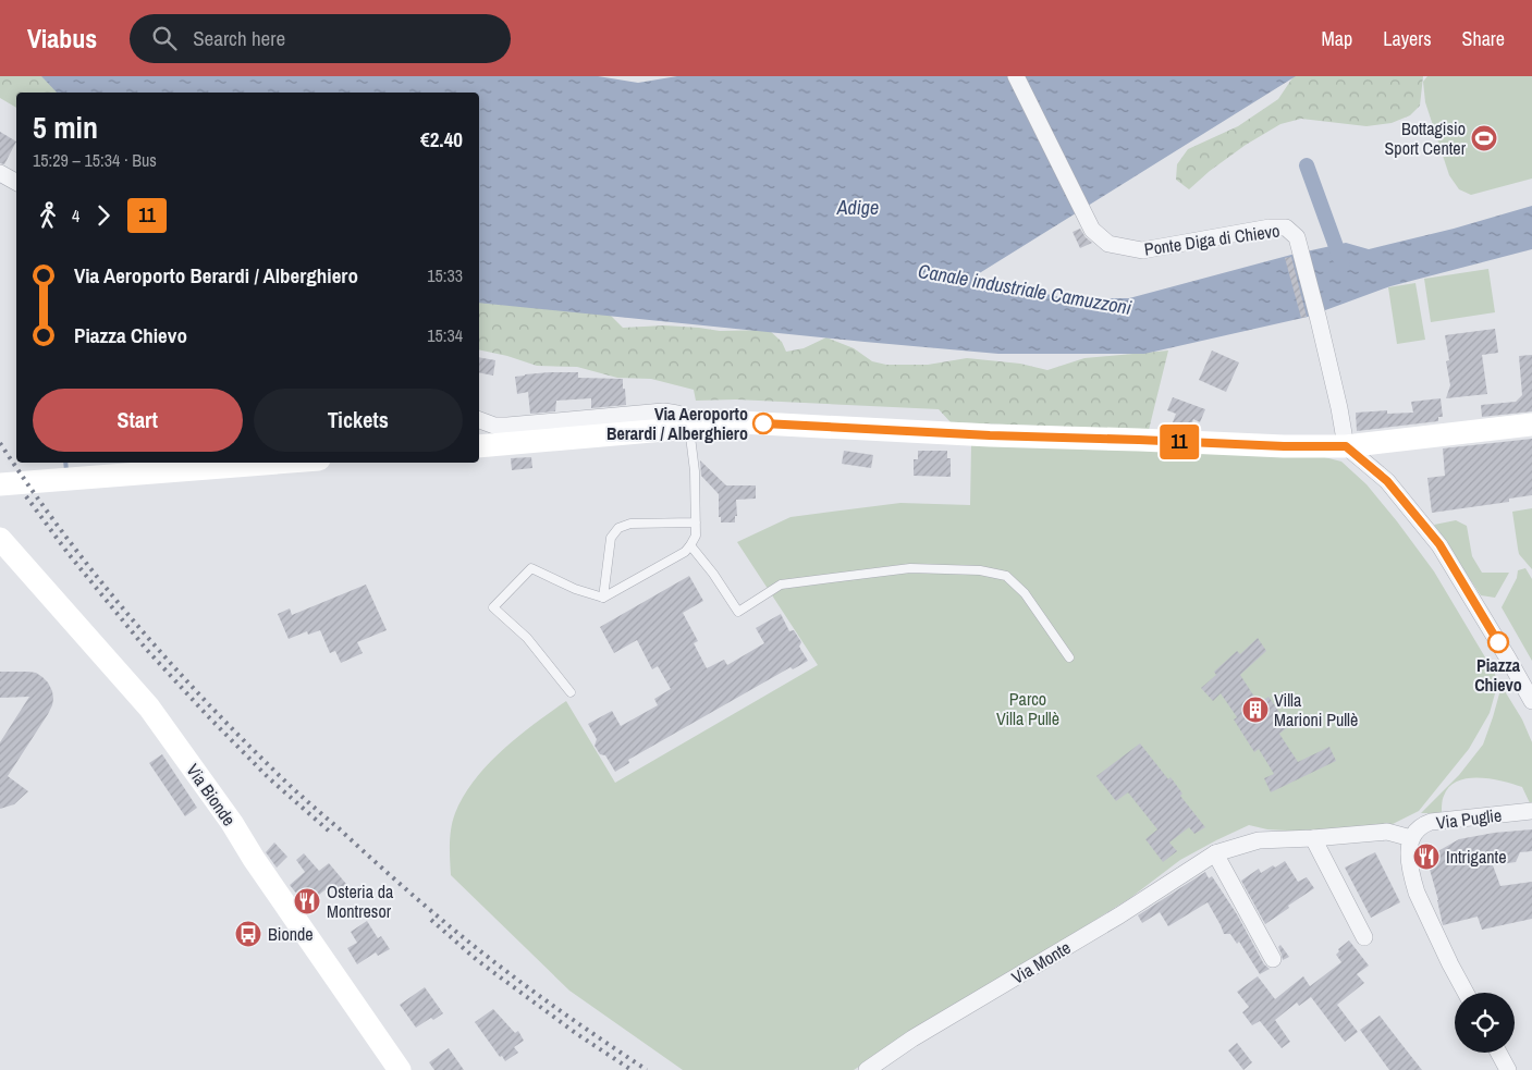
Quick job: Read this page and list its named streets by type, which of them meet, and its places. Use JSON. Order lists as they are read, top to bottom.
{
  "streets": {
    "street": [
      "Ponte Diga di Chievo",
      "Via Bionde",
      "Via Puglie",
      "Via Monte"
    ]
  },
  "crossings": [
    ["Via Puglie", "Via Monte"]
  ],
  "water": ["Adige", "Canale industriale Camuzzoni"],
  "parks": ["Parco Villa Pullè"],
  "places": {
    "sports": ["Bottagisio Sport Center"],
    "other": ["Via Aeroporto Berardi / Alberghiero", "Piazza Chievo"],
    "building": ["Villa Marioni Pullè"],
    "restaurant": ["Intrigante", "Osteria da Montresor"],
    "bus stop": ["Bionde"]
  },
  "lines": ["bus line 11"],
  "page": {
    "header": "Viabus",
    "search": "Search here",
    "nav": ["Map", "Layers", "Share"],
    "on_map": "11",
    "heading": ["5 min", "15:29 – 15:34 · Bus", "€2.40"],
    "legs": ["4", "11"],
    "list": [
      {
        "name": "Via Aeroporto Berardi / Alberghiero",
        "value": "15:33"
      },
      {
        "name": "Piazza Chievo",
        "value": "15:34"
      }
    ],
    "buttons": ["Start", "Tickets"]
  }
}
